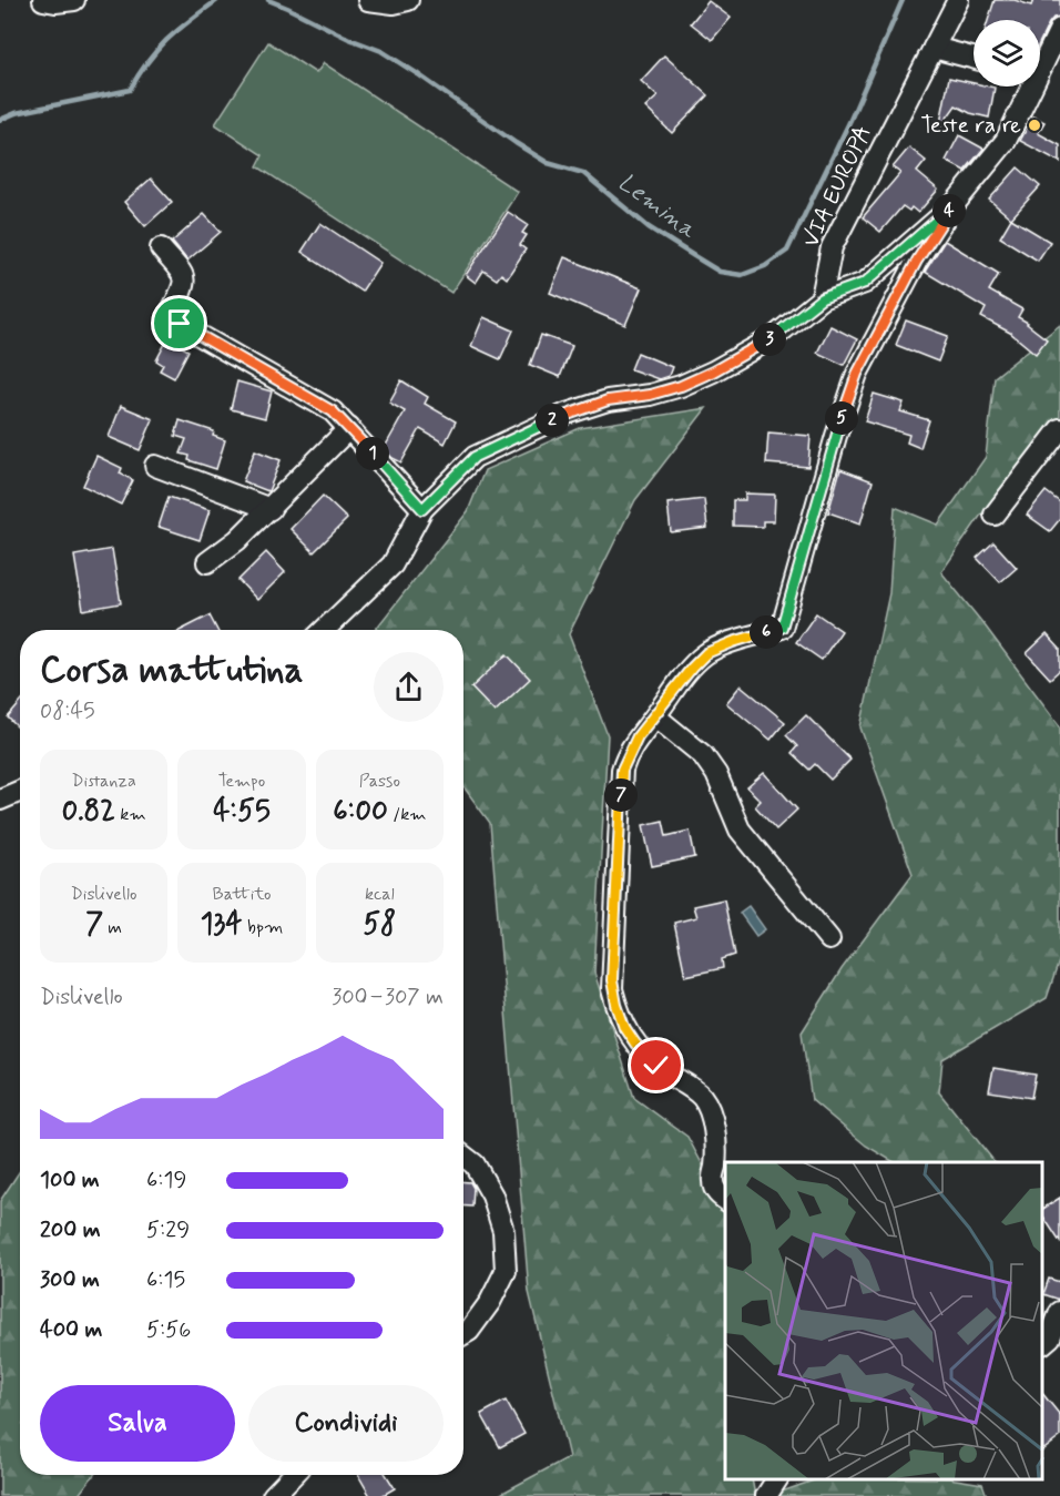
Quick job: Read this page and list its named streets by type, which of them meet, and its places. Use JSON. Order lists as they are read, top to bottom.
{
  "streets": {
    "street": ["VIA EUROPA"]
  },
  "water": ["Lemina"],
  "places": ["Teste ra re"],
  "page": {
    "pins": [
      "4",
      "3",
      "5",
      "2",
      "1",
      "6",
      "7"
    ],
    "heading": ["Corsa mattutina", "08:45"],
    "stats": [
      ["Distanza", "0.82 km"],
      ["Tempo", "4:55"],
      ["Passo", "6:00 /km"],
      ["Dislivello", "7 m"],
      ["Battito", "134 bpm"],
      ["kcal", "58"]
    ],
    "chart": ["Dislivello", "300–307 m"],
    "list": [
      {
        "name": "100 m",
        "note": "6:19"
      },
      {
        "name": "200 m",
        "note": "5:29"
      },
      {
        "name": "300 m",
        "note": "6:15"
      },
      {
        "name": "400 m",
        "note": "5:56"
      }
    ],
    "buttons": ["Salva", "Condividi"]
  }
}
